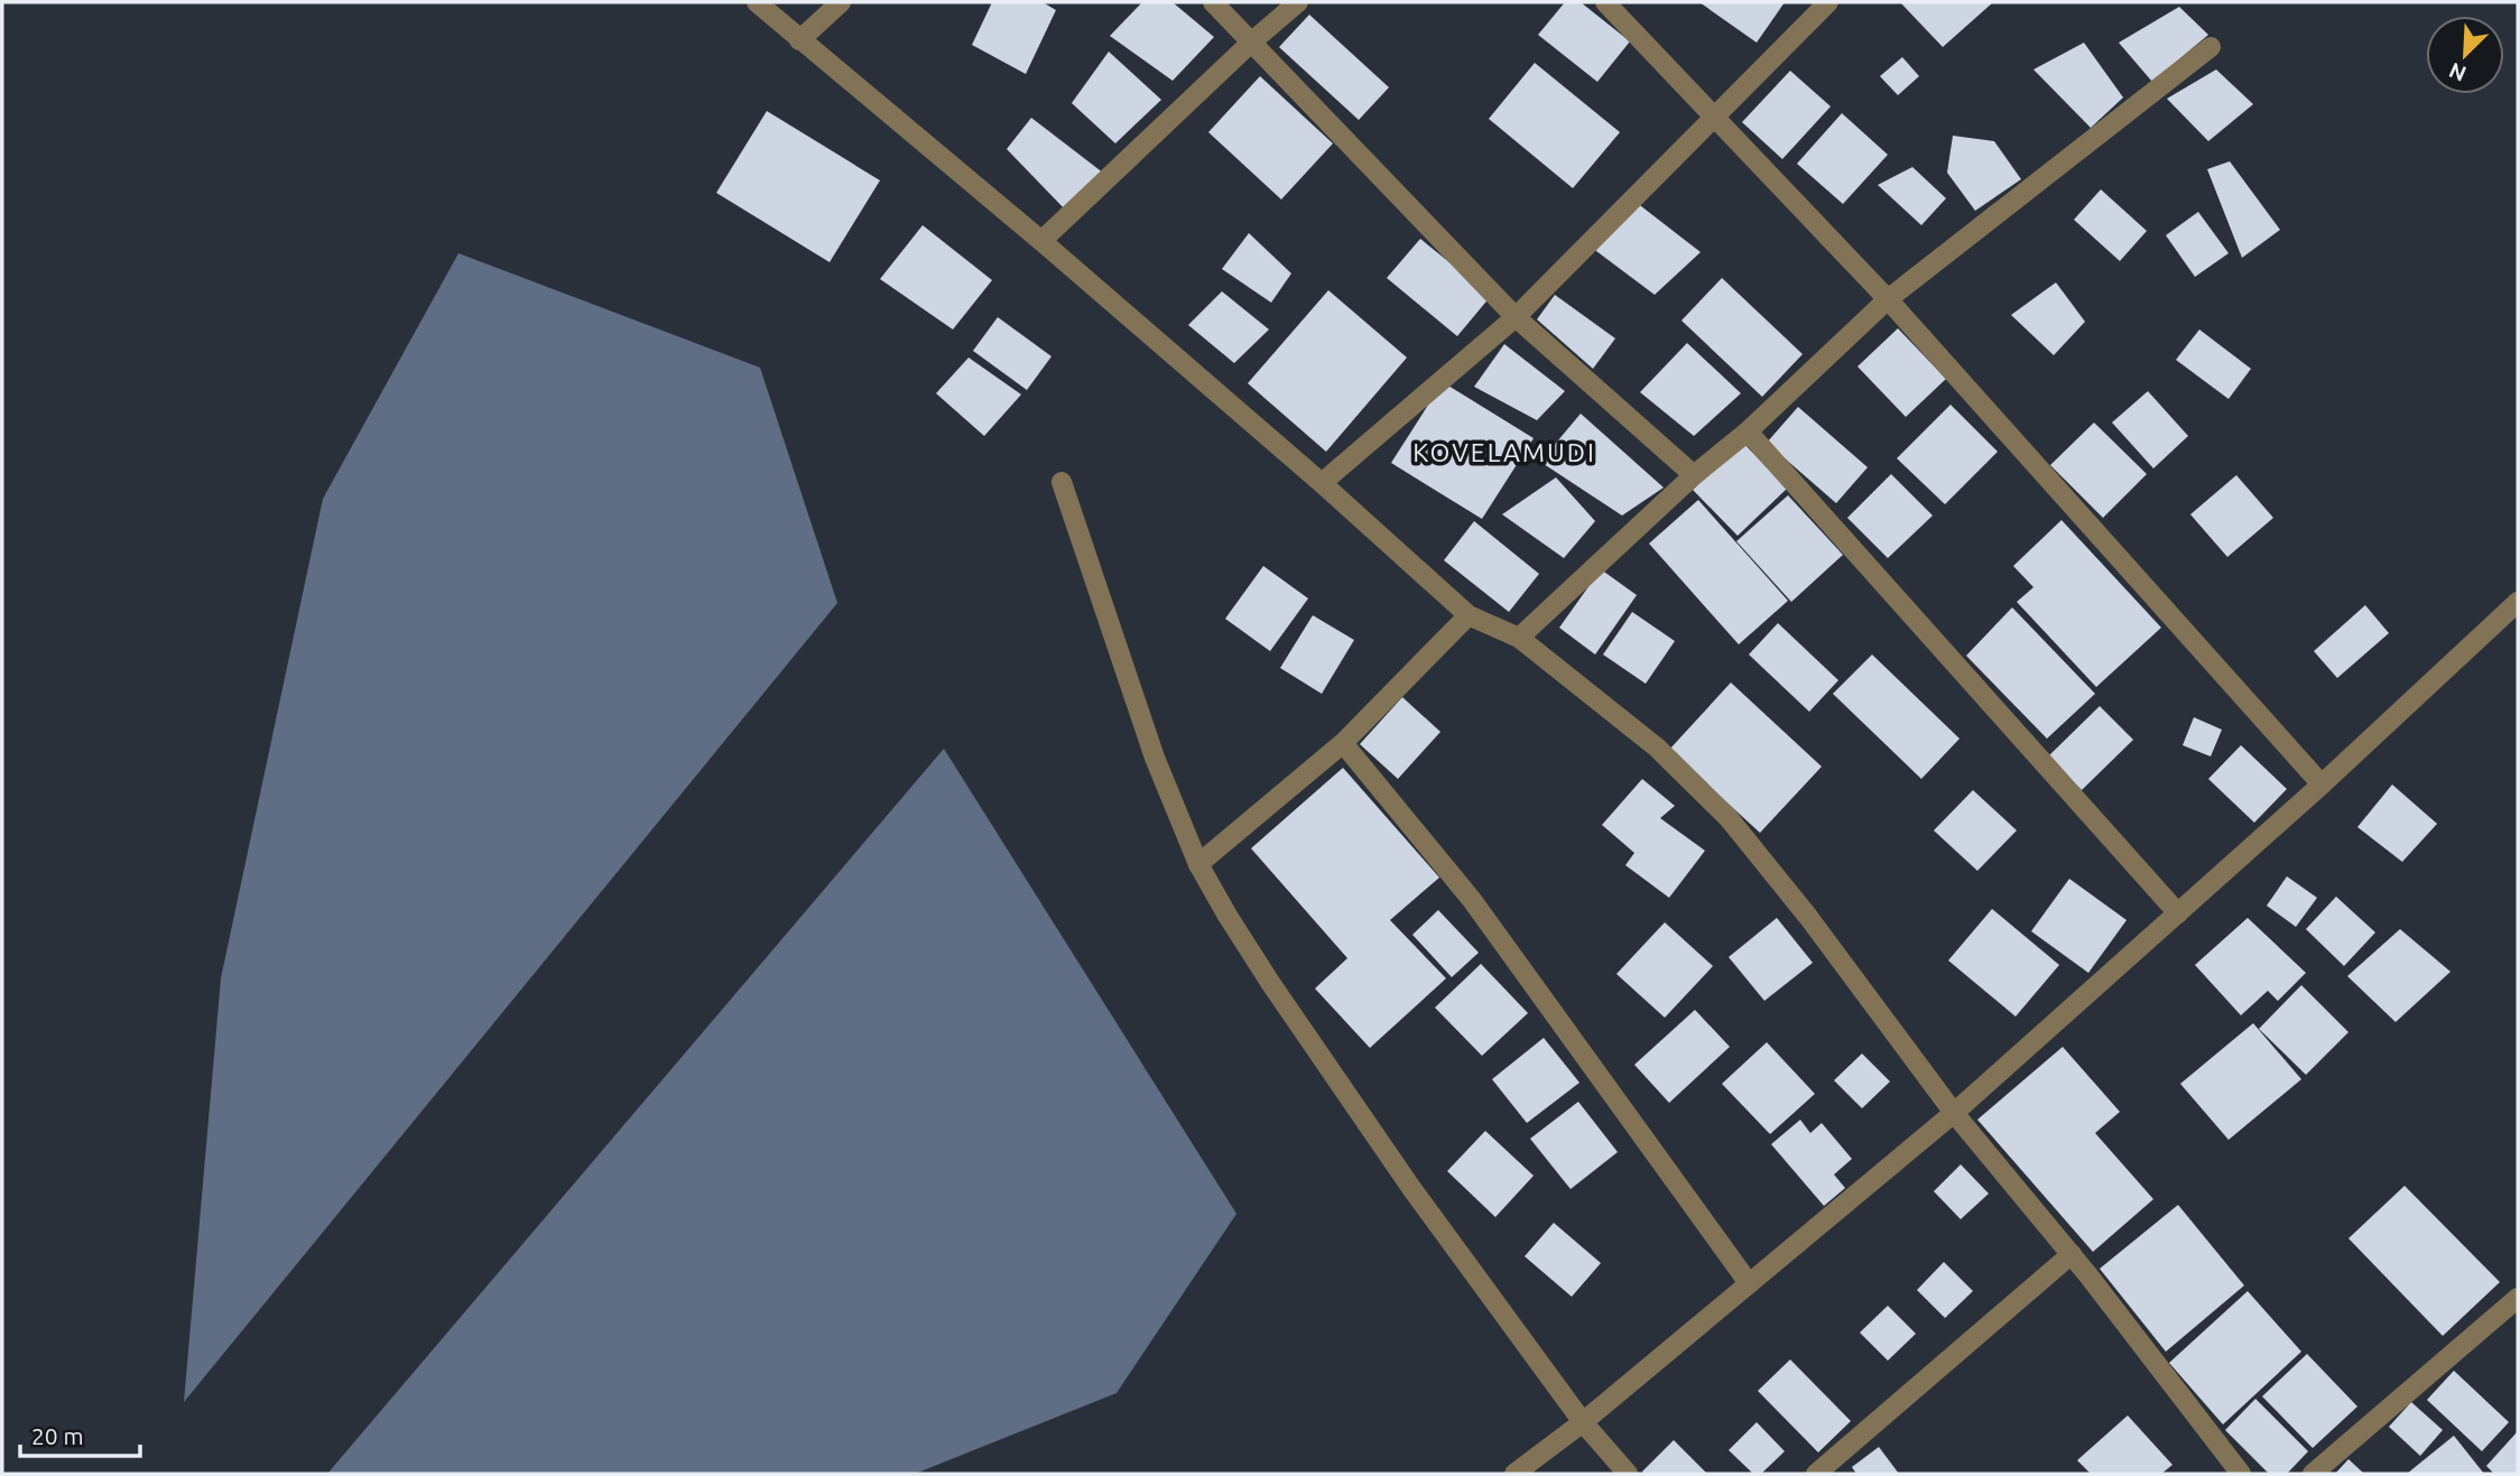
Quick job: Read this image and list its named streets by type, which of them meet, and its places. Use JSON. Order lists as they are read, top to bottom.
{
  "districts": ["KOVELAMUDI"],
  "scale_bar": "20 m",
  "north": "bottom left"
}
